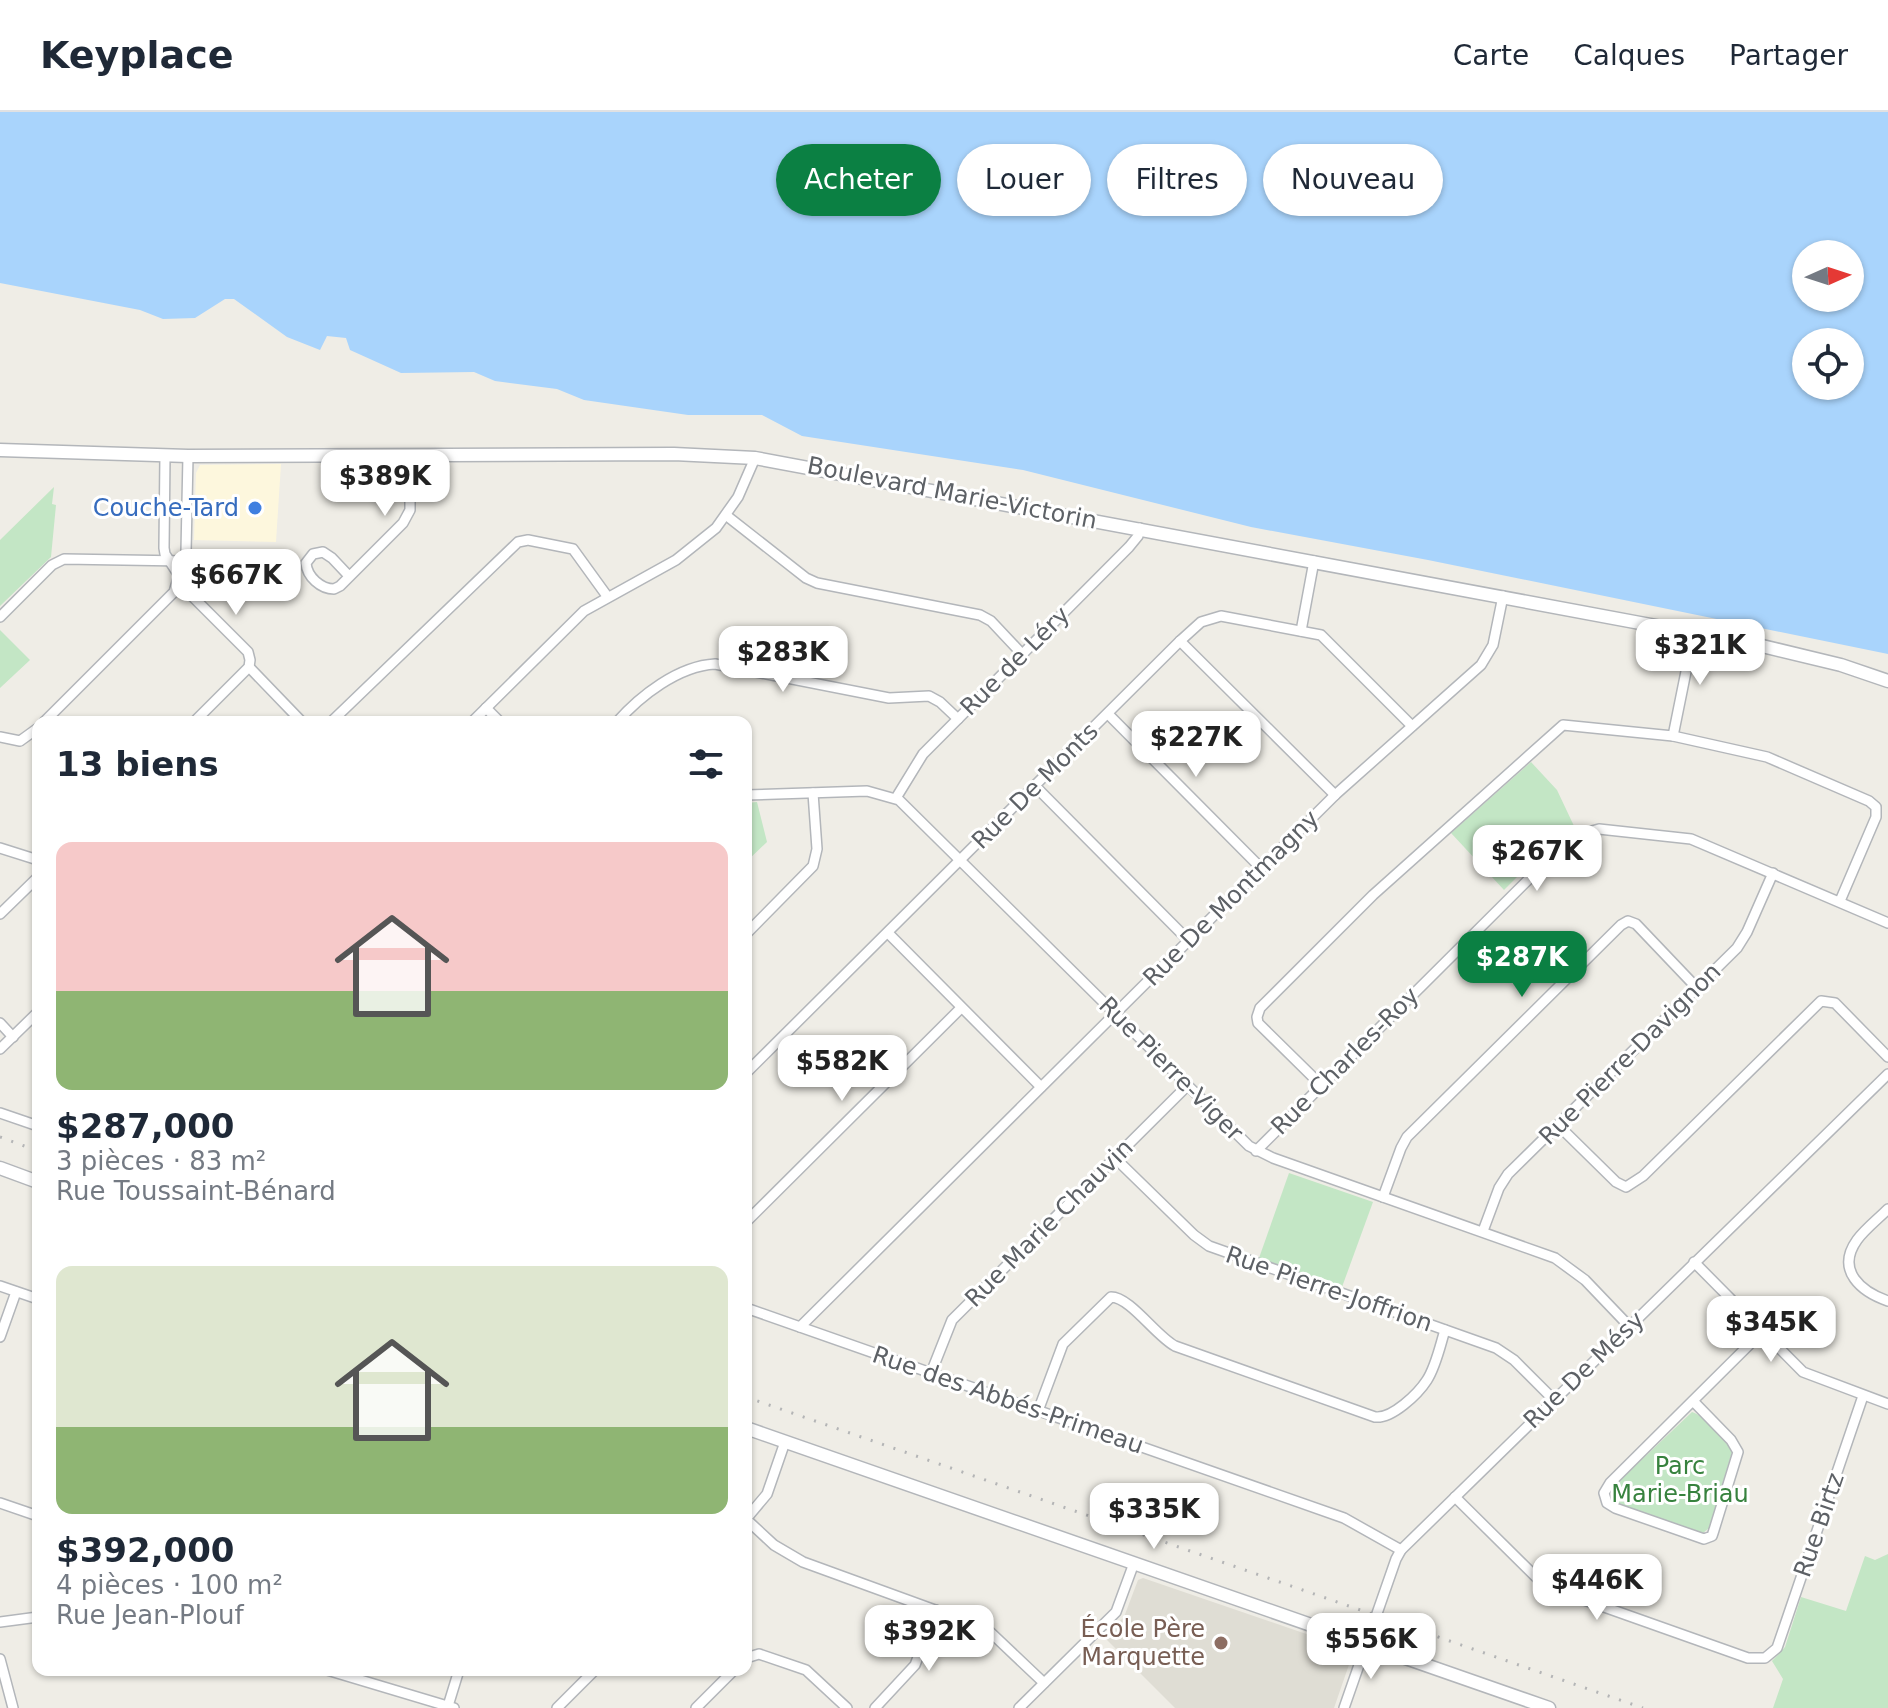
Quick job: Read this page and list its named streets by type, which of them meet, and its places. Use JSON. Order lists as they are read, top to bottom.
{
  "streets": {
    "street": [
      "Boulevard Marie-Victorin",
      "Rue de Léry",
      "Rue De Monts",
      "Rue De Montmagny",
      "Rue Pierre-Davignon",
      "Rue Charles-Roy",
      "Rue Pierre-Viger",
      "Rue Marie Chauvin",
      "Rue Pierre-Joffrion",
      "Rue De Mésy",
      "Rue des Abbés-Primeau",
      "Rue Birtz"
    ]
  },
  "crossings": [
    ["Boulevard Marie-Victorin", "Rue de Léry"],
    ["Boulevard Marie-Victorin", "Rue De Montmagny"],
    ["Rue de Léry", "Rue Pierre-Viger"],
    ["Rue De Monts", "Rue De Montmagny"],
    ["Rue De Monts", "Rue Pierre-Viger"],
    ["Rue De Montmagny", "Rue Pierre-Viger"],
    ["Rue De Montmagny", "Rue des Abbés-Primeau"],
    ["Rue Pierre-Davignon", "Rue Charles-Roy"],
    ["Rue Pierre-Davignon", "Rue Pierre-Viger"],
    ["Rue Charles-Roy", "Rue Pierre-Viger"],
    ["Rue Pierre-Viger", "Rue Marie Chauvin"],
    ["Rue Pierre-Viger", "Rue De Mésy"],
    ["Rue Marie Chauvin", "Rue Pierre-Joffrion"],
    ["Rue Marie Chauvin", "Rue des Abbés-Primeau"],
    ["Rue Pierre-Joffrion", "Rue De Mésy"],
    ["Rue De Mésy", "Rue des Abbés-Primeau"],
    ["Rue De Mésy", "Rue Birtz"]
  ],
  "parks": ["Parc Marie-Briau"],
  "places": ["Couche-Tard", "École Père Marquette"],
  "north": "right",
  "page": {
    "header": "Keyplace",
    "nav": ["Carte", "Calques", "Partager"],
    "chip": [
      "Acheter",
      "Louer",
      "Filtres",
      "Nouveau"
    ],
    "price": [
      "$389K",
      "$667K",
      "$321K",
      "$283K",
      "$227K",
      "$267K",
      "$287K",
      "$582K",
      "$345K",
      "$335K",
      "$446K",
      "$392K",
      "$556K"
    ],
    "heading": "13 biens",
    "list": [
      {
        "name": "$287,000",
        "note": "3 pièces · 83 m² · Rue Toussaint-Bénard"
      },
      {
        "name": "$392,000",
        "note": "4 pièces · 100 m² · Rue Jean-Plouf"
      }
    ]
  }
}
